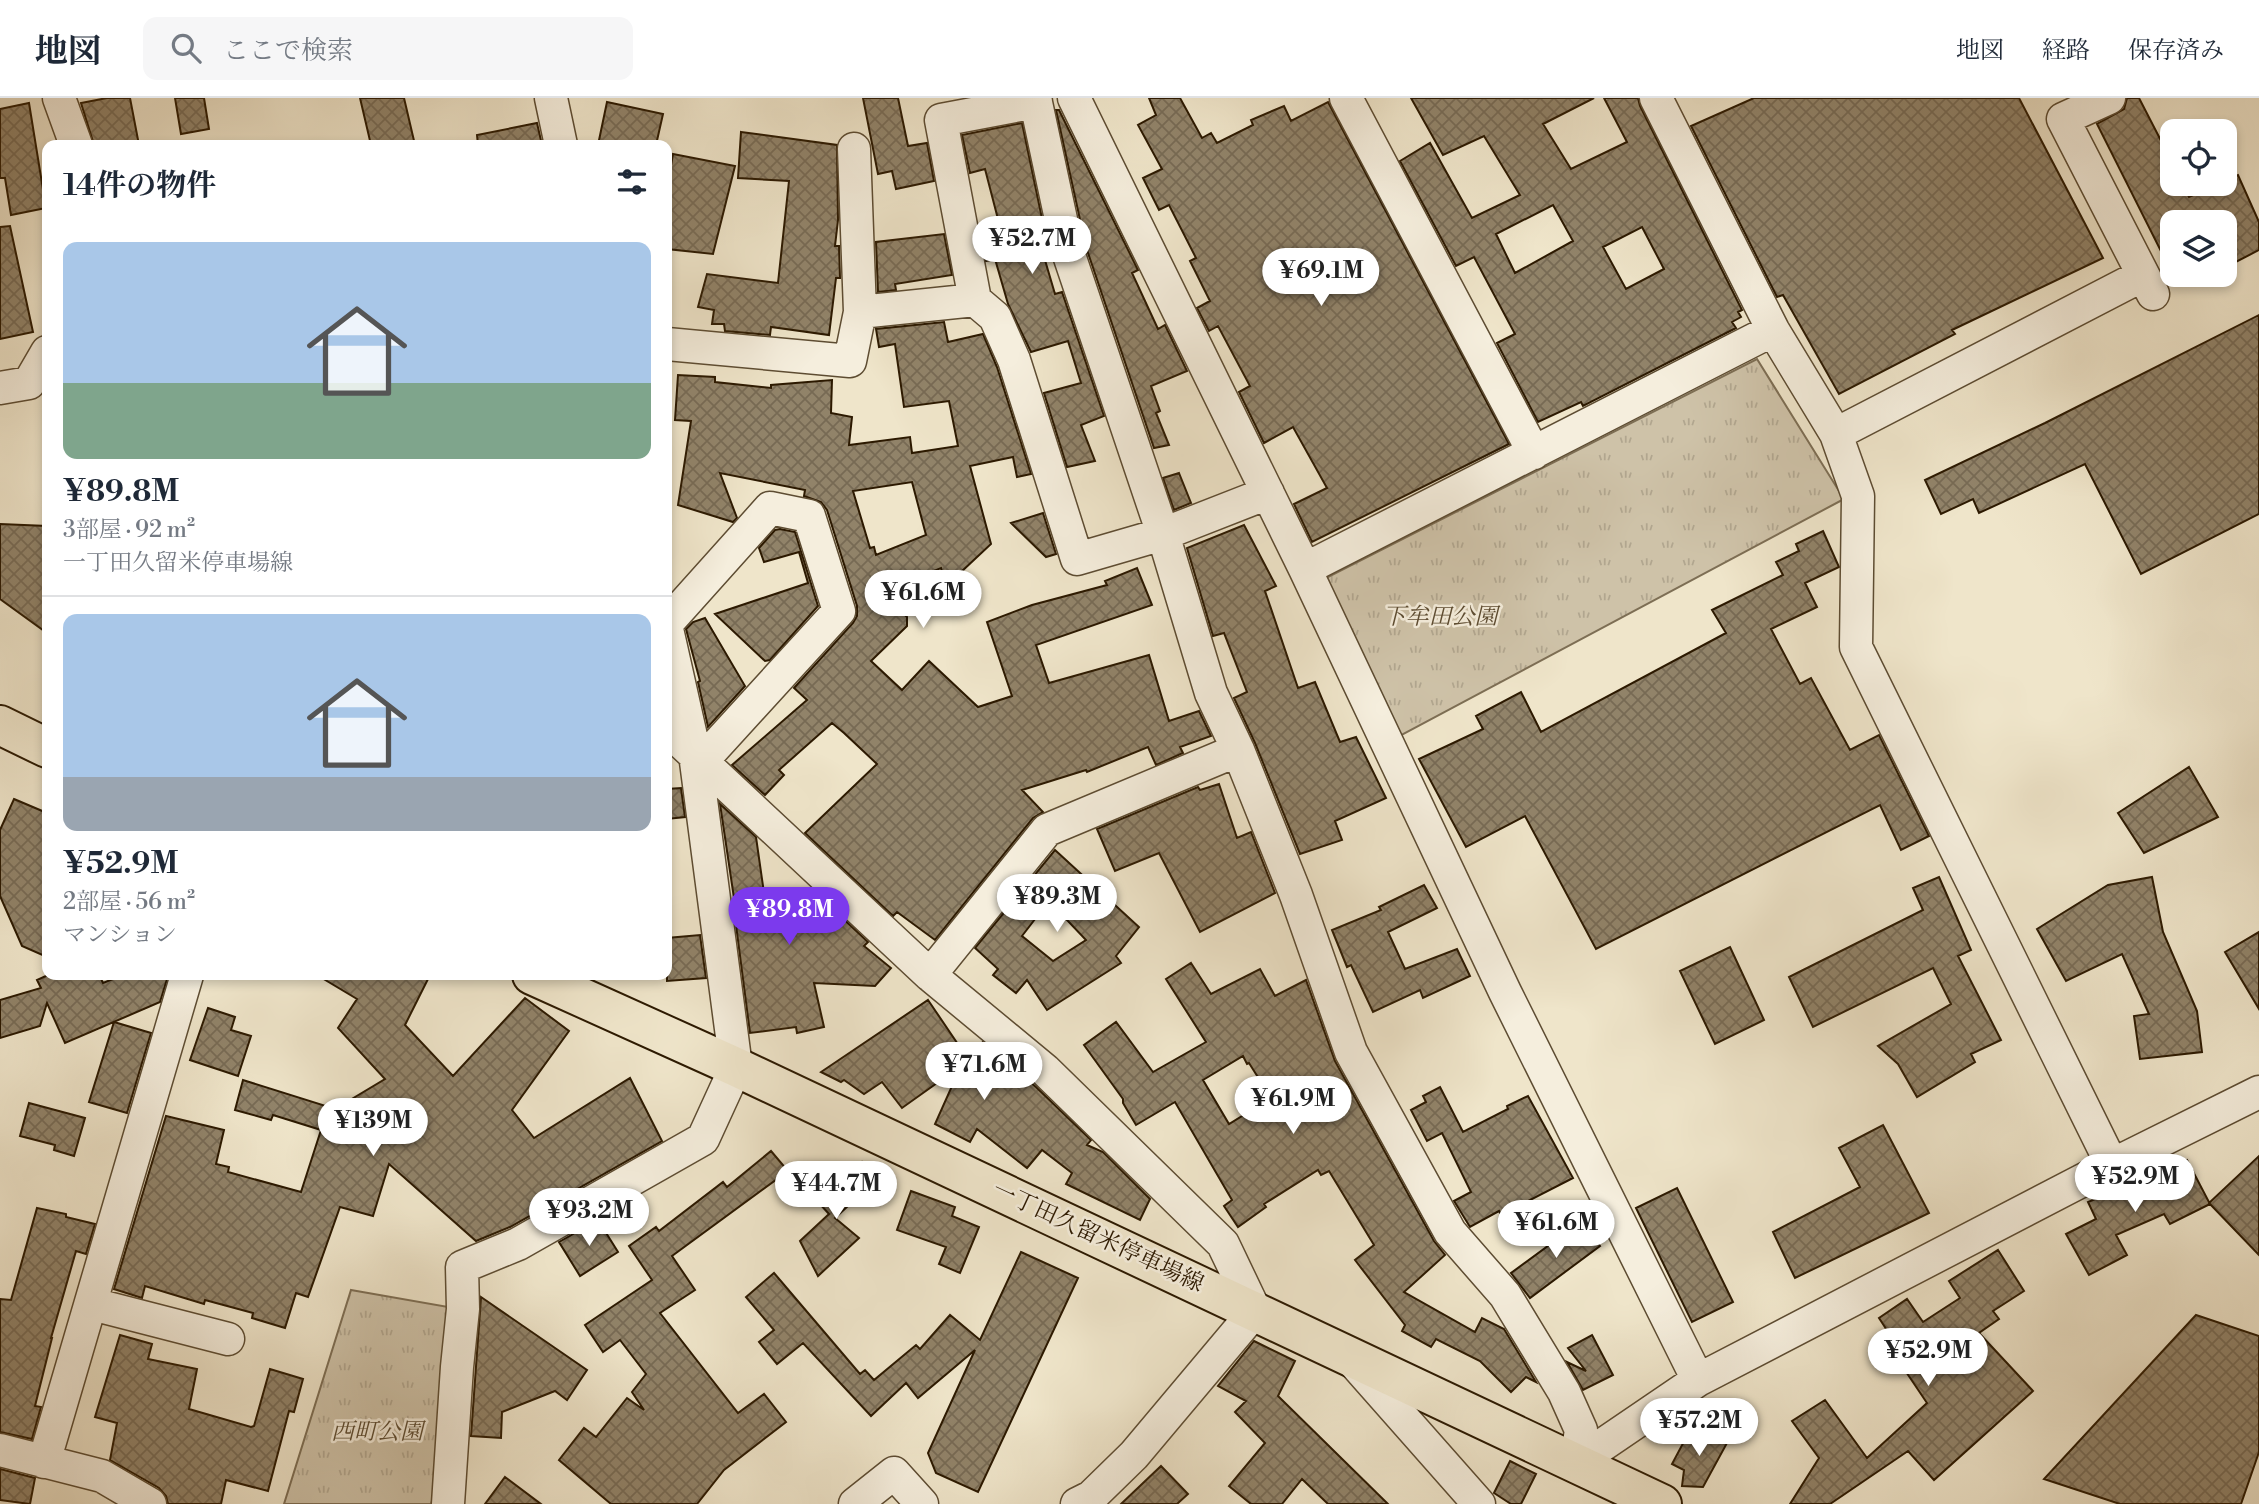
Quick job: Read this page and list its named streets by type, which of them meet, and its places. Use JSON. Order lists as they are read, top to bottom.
{
  "streets": {
    "main road": ["一丁田久留米停車場線"]
  },
  "parks": ["下牟田公園", "西町公園"],
  "page": {
    "header": "地図",
    "search": "ここで検索",
    "nav": ["地図", "経路", "保存済み"],
    "heading": "14件の物件",
    "price": [
      "¥52.7M",
      "¥69.1M",
      "¥61.6M",
      "¥89.3M",
      "¥89.8M",
      "¥71.6M",
      "¥61.9M",
      "¥139M",
      "¥52.9M",
      "¥44.7M",
      "¥93.2M",
      "¥61.6M",
      "¥52.9M",
      "¥57.2M"
    ],
    "list": [
      {
        "name": "¥89.8M",
        "note": "3部屋 · 92 m² · 一丁田久留米停車場線"
      },
      {
        "name": "¥52.9M",
        "note": "2部屋 · 56 m² · マンション"
      }
    ]
  }
}
